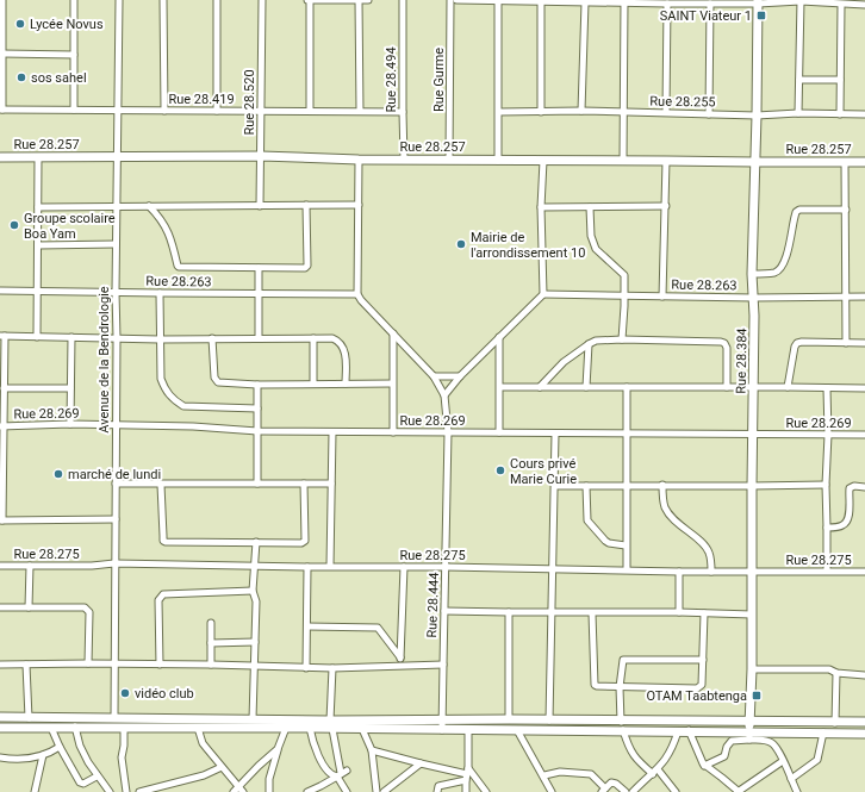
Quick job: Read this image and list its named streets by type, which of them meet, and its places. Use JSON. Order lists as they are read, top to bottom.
{
  "streets": {
    "main road": ["Rue 28.257", "Rue 28.384"],
    "street": [
      "Rue 28.494",
      "Rue Gurme",
      "Rue 28.419",
      "Rue 28.255",
      "Rue 28.520",
      "Rue 28.263",
      "Avenue de la Bendrologie",
      "Rue 28.269",
      "Rue 28.275",
      "Rue 28.444"
    ]
  },
  "crossings": [
    ["Rue 28.494", "Rue 28.419"],
    ["Rue 28.494", "Rue 28.257"],
    ["Rue Gurme", "Rue 28.257"],
    ["Rue 28.419", "Rue 28.520"],
    ["Rue 28.419", "Avenue de la Bendrologie"],
    ["Rue 28.255", "Rue 28.384"],
    ["Rue 28.520", "Rue 28.257"],
    ["Rue 28.257", "Avenue de la Bendrologie"],
    ["Rue 28.257", "Rue 28.384"],
    ["Rue 28.263", "Avenue de la Bendrologie"],
    ["Rue 28.263", "Rue 28.384"],
    ["Avenue de la Bendrologie", "Rue 28.269"],
    ["Avenue de la Bendrologie", "Rue 28.275"],
    ["Rue 28.384", "Rue 28.269"],
    ["Rue 28.384", "Rue 28.275"],
    ["Rue 28.269", "Rue 28.444"],
    ["Rue 28.275", "Rue 28.444"]
  ],
  "places": {
    "transit": ["SAINT Viateur 1", "OTAM Taabtenga"],
    "other": [
      "Lycée Novus",
      "sos sahel",
      "Groupe scolaire Boa Yam",
      "Mairie de l'arrondissement 10",
      "Cours privé Marie Curie",
      "marché de lundi",
      "vidéo club"
    ]
  }
}
